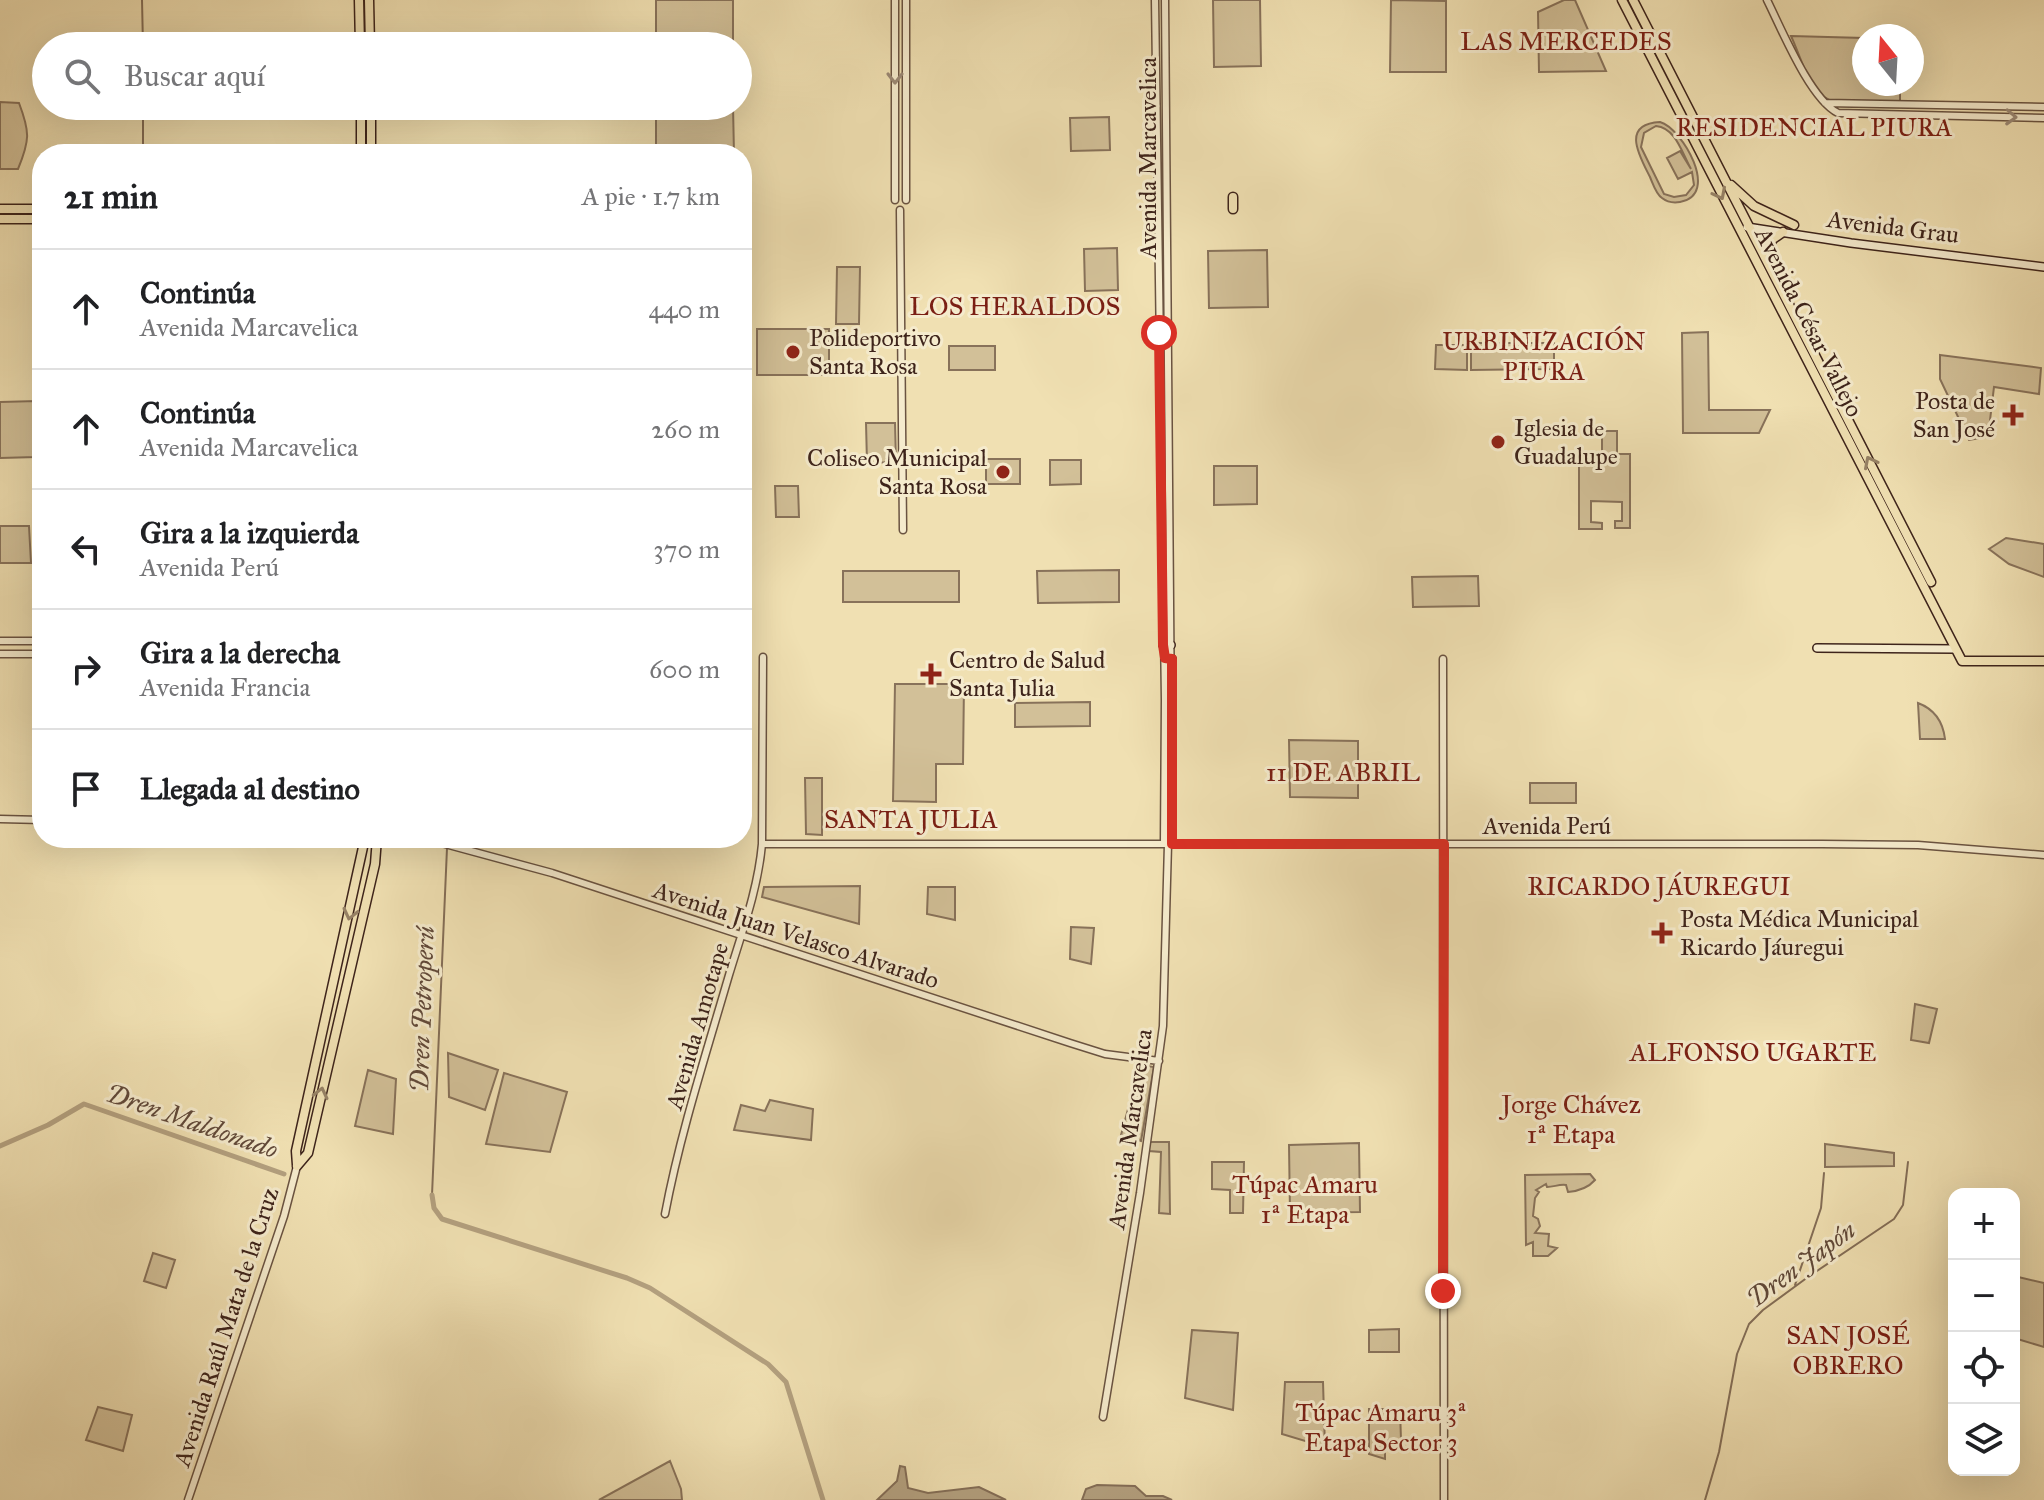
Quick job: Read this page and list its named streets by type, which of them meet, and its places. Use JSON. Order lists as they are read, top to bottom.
{
  "streets": {
    "main road": ["Avenida Grau", "Avenida César Vallejo", "Avenida Raúl Mata de la Cruz"],
    "street": [
      "Avenida Marcavelica",
      "Avenida Perú",
      "Avenida Juan Velasco Alvarado",
      "Avenida Amotape"
    ]
  },
  "crossings": [
    ["Avenida Marcavelica", "Avenida Perú"],
    ["Avenida Marcavelica", "Avenida Juan Velasco Alvarado"],
    ["Avenida Grau", "Avenida César Vallejo"],
    ["Avenida Perú", "Avenida Amotape"],
    ["Avenida Juan Velasco Alvarado", "Avenida Amotape"]
  ],
  "districts": [
    "LAS MERCEDES",
    "RESIDENCIAL PIURA",
    "LOS HERALDOS",
    "URBINIZACIÓN PIURA",
    "11 DE ABRIL",
    "SANTA JULIA",
    "RICARDO JÁUREGUI",
    "ALFONSO UGARTE",
    "Jorge Chávez 1ª Etapa",
    "Túpac Amaru 1ª Etapa",
    "SAN JOSÉ OBRERO",
    "Túpac Amaru 3ª Etapa Sector 3"
  ],
  "water": ["Dren Petroperú", "Dren Maldonado", "Dren Japón"],
  "places": {
    "other": ["Polideportivo Santa Rosa", "Iglesia de Guadalupe", "Coliseo Municipal Santa Rosa"],
    "health": ["Posta de San José", "Centro de Salud Santa Julia", "Posta Médica Municipal Ricardo Jáuregui"]
  },
  "north": "top",
  "page": {
    "search": "Buscar aquí",
    "heading": ["21 min", "A pie · 1.7 km"],
    "list": [
      ["Continúa", "Avenida Marcavelica", "440 m"],
      ["Continúa", "Avenida Marcavelica", "260 m"],
      ["Gira a la izquierda", "Avenida Perú", "370 m"],
      ["Gira a la derecha", "Avenida Francia", "600 m"],
      "Llegada al destino"
    ],
    "map_buttons": ["+", "−"]
  }
}
